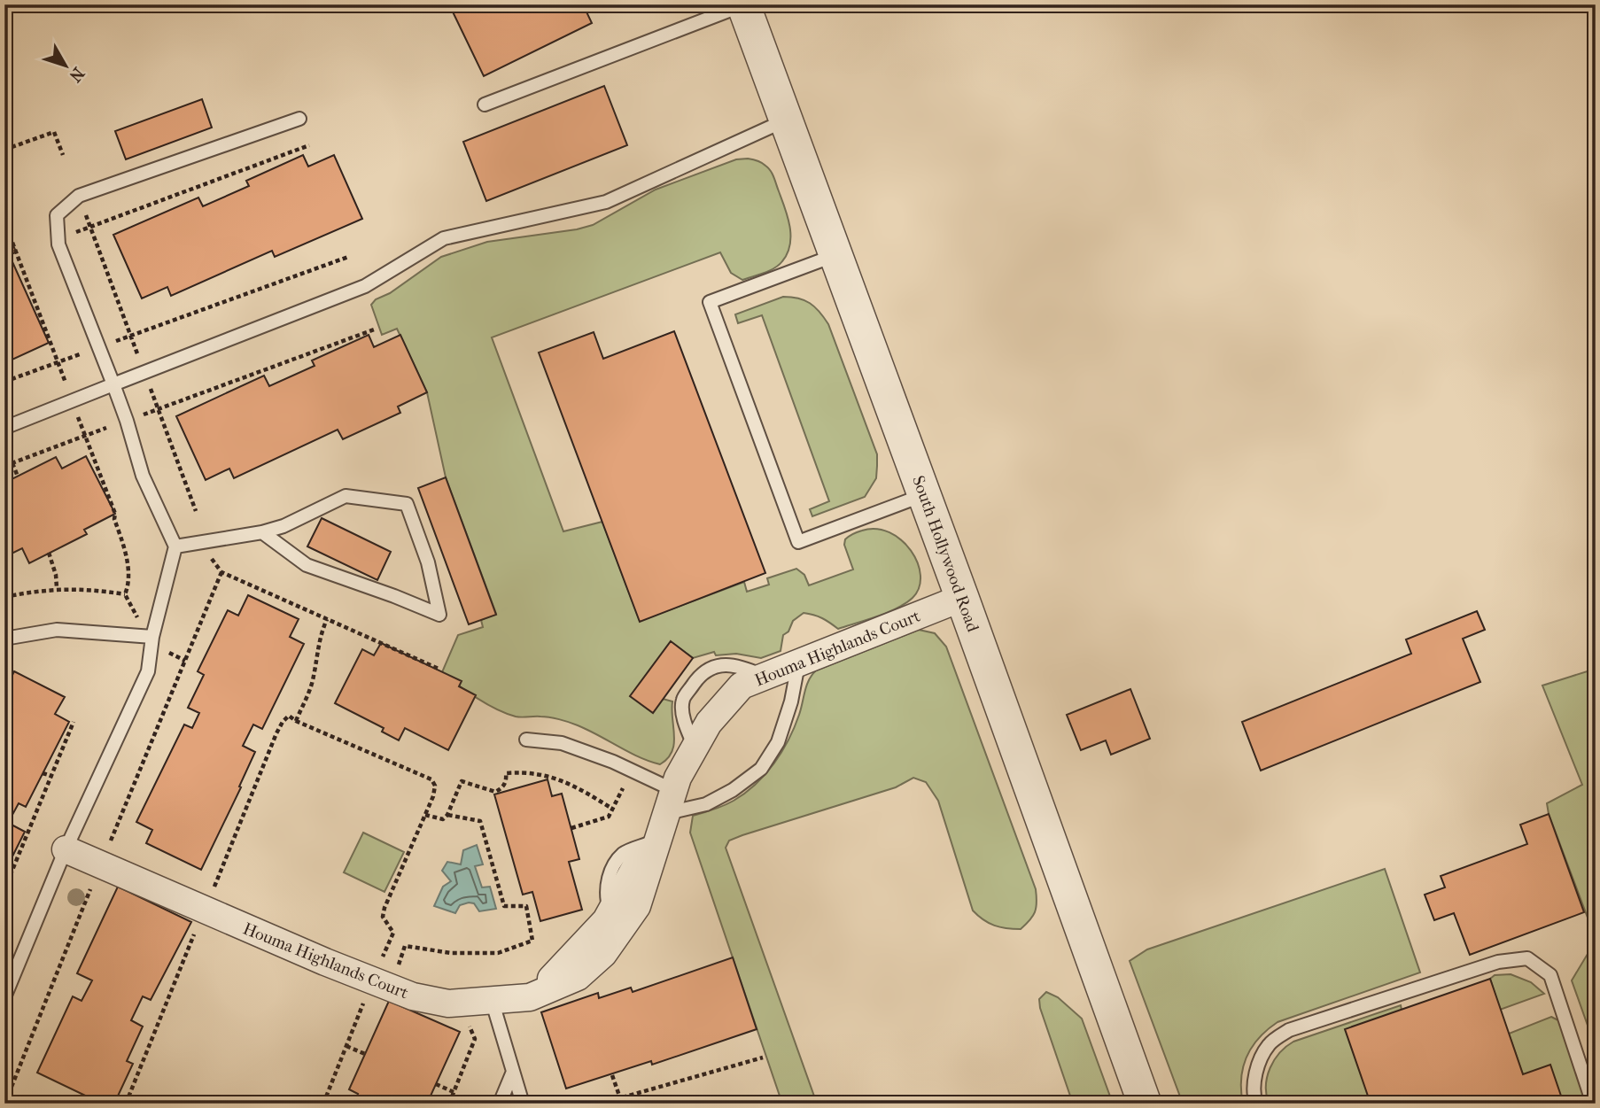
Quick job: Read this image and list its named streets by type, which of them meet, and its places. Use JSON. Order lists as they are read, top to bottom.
{
  "streets": {
    "street": ["South Hollywood Road", "Houma Highlands Court"]
  },
  "crossings": [
    ["South Hollywood Road", "Houma Highlands Court"]
  ],
  "north": "bottom right"
}
